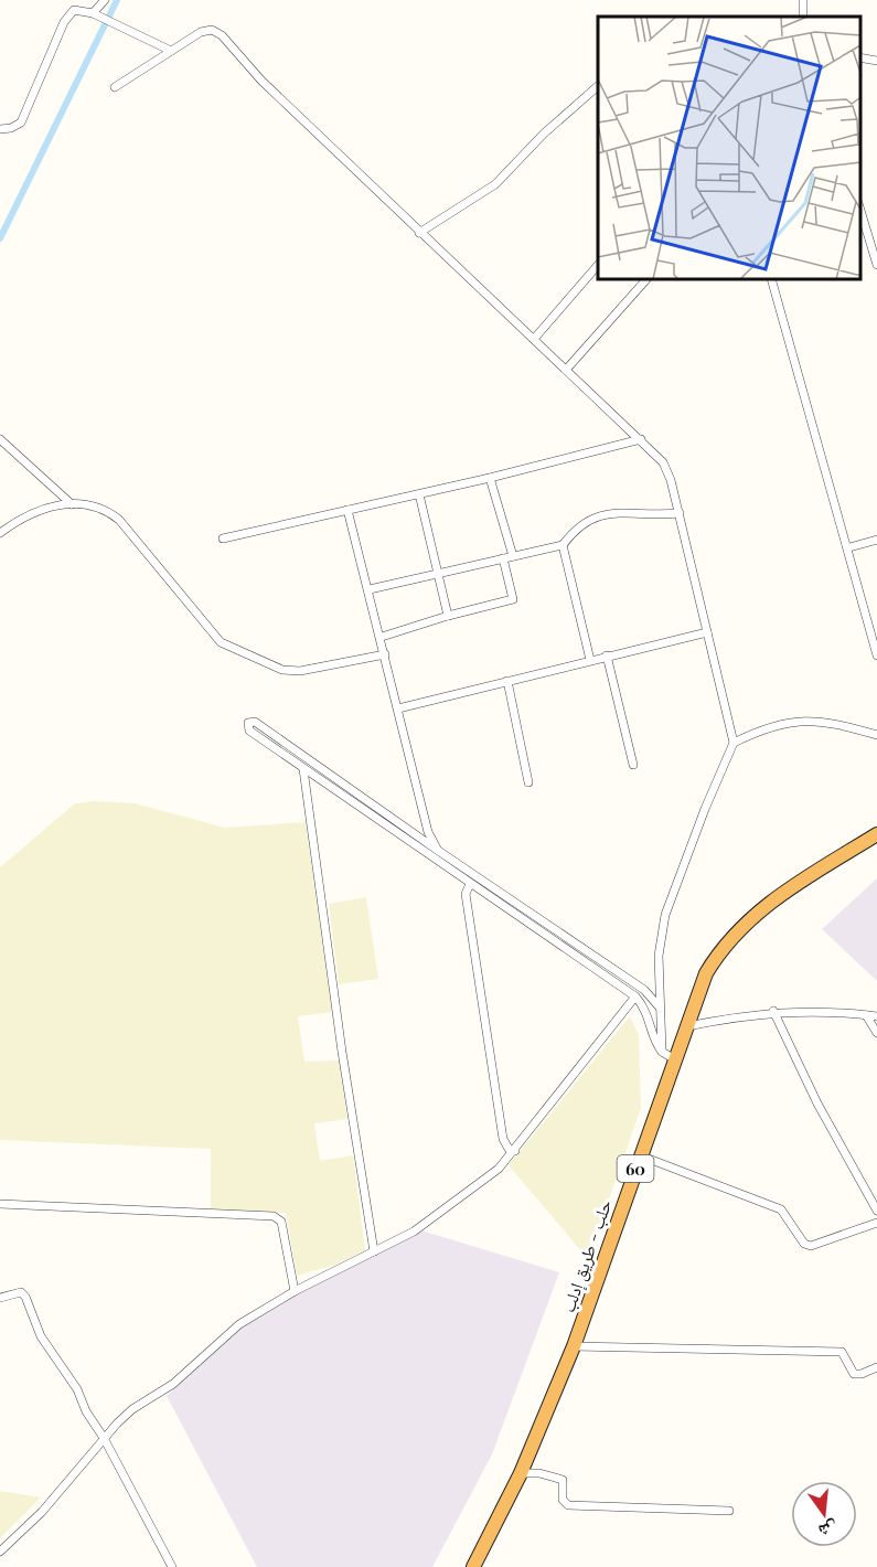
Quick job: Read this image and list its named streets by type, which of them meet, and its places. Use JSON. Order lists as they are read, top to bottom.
{
  "streets": {
    "highway": ["60", "حلب - طريق إدلب"]
  },
  "north": "bottom"
}
